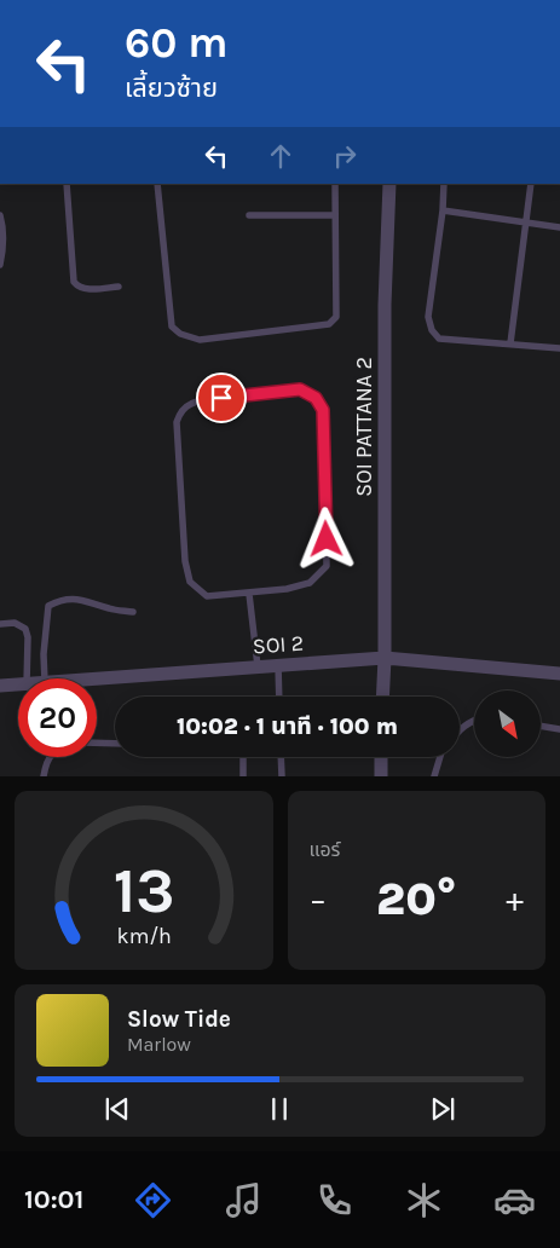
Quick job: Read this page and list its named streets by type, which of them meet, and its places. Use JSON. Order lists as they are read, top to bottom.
{
  "streets": {
    "street": ["SOI PATTANA 2", "SOI 2"]
  },
  "crossings": [
    ["SOI PATTANA 2", "SOI 2"]
  ],
  "north": "bottom right",
  "page": {
    "turn": ["60 m", "เลี้ยวซ้าย"],
    "limit": "20",
    "trip": "10:02 · 1 นาที · 100 m",
    "tile": "แอร์",
    "heat": ["−", "20°", "+"],
    "song": ["Slow Tide", "Marlow"],
    "tabs": "10:01",
    "gauge": ["13", "km/h"]
  }
}
